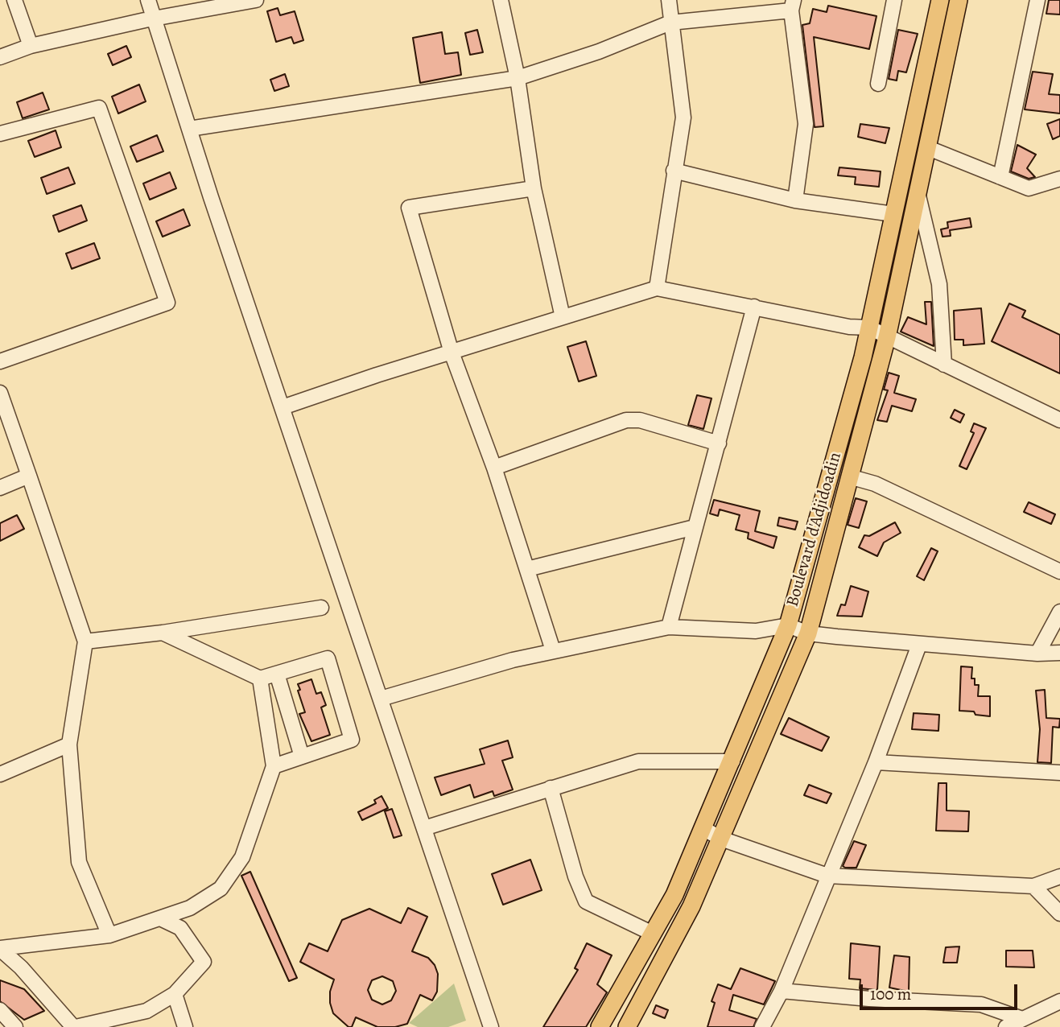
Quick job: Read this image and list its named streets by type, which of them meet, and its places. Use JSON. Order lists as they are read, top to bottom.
{
  "streets": {
    "main road": ["Boulevard d'Adjidoadin"]
  },
  "scale_bar": "100 m"
}
